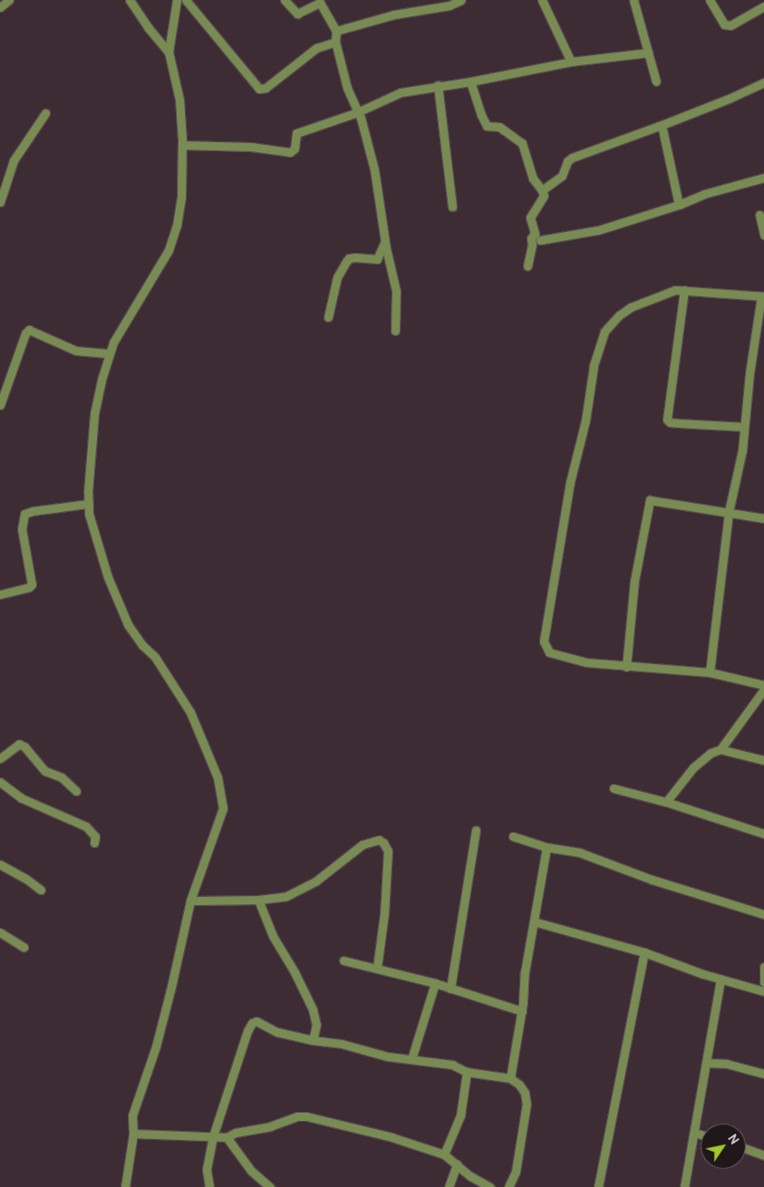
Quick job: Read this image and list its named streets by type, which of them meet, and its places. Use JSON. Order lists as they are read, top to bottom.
{
  "north": "top right"
}
